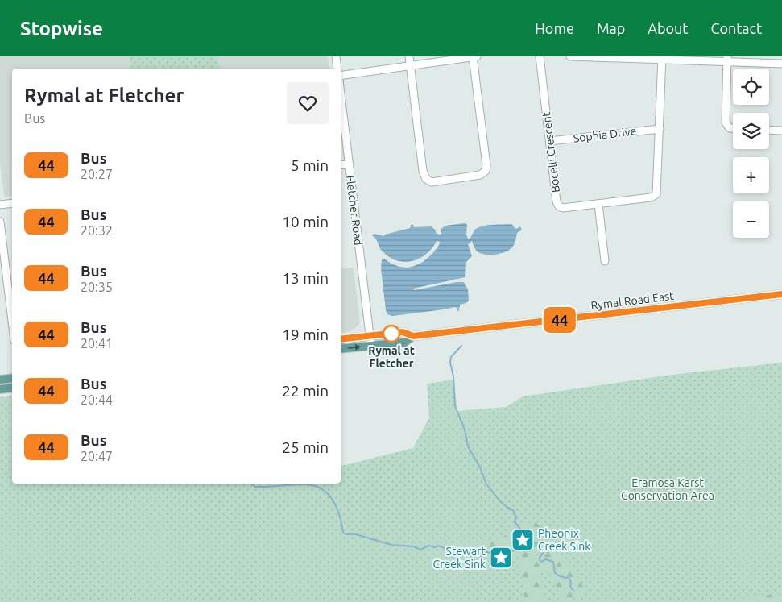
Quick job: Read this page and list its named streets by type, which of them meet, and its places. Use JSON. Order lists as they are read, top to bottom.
{
  "streets": {
    "main road": ["Rymal Road East"],
    "street": ["Sophia Drive", "Bocelli Crescent", "Fletcher Road"]
  },
  "crossings": [
    ["Sophia Drive", "Bocelli Crescent"],
    ["Fletcher Road", "Rymal Road East"]
  ],
  "parks": ["Eramosa Karst Conservation Area"],
  "places": {
    "other": ["Rymal at Fletcher"],
    "place": ["Pheonix Creek Sink", "Stewart Creek Sink"]
  },
  "lines": ["bus line 44"],
  "page": {
    "header": "Stopwise",
    "nav": [
      "Home",
      "Map",
      "About",
      "Contact"
    ],
    "on_map": "44",
    "map_buttons": ["+", "−"],
    "heading": ["Rymal at Fletcher", "Bus"],
    "list": [
      {
        "mark": "44",
        "name": "Bus",
        "note": "20:27",
        "value": "5 min"
      },
      {
        "mark": "44",
        "name": "Bus",
        "note": "20:32",
        "value": "10 min"
      },
      {
        "mark": "44",
        "name": "Bus",
        "note": "20:35",
        "value": "13 min"
      },
      {
        "mark": "44",
        "name": "Bus",
        "note": "20:41",
        "value": "19 min"
      },
      {
        "mark": "44",
        "name": "Bus",
        "note": "20:44",
        "value": "22 min"
      },
      {
        "mark": "44",
        "name": "Bus",
        "note": "20:47",
        "value": "25 min"
      }
    ]
  }
}
